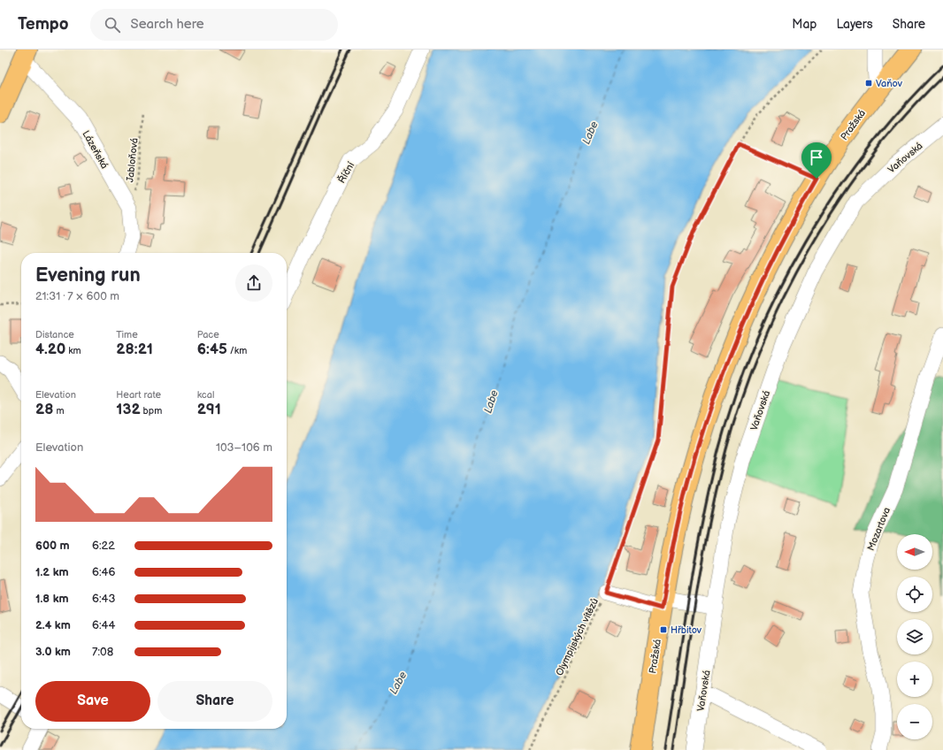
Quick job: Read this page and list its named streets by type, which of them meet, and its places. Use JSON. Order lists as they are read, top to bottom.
{
  "streets": {
    "main road": ["Pražská"],
    "street": [
      "Lázeňská",
      "Vaňovská",
      "Říční",
      "Mozartova"
    ],
    "path": ["Jabloňová", "Olympijských vítězů"]
  },
  "crossings": [
    ["Lázeňská", "Jabloňová"]
  ],
  "water": ["Labe"],
  "places": {
    "transit": ["Vaňov", "Hřbitov"]
  },
  "north": "left",
  "page": {
    "header": "Tempo",
    "search": "Search here",
    "nav": ["Map", "Layers", "Share"],
    "heading": ["Evening run", "21:31 · 7 × 600 m"],
    "stats": [
      ["Distance", "4.20 km"],
      ["Time", "28:21"],
      ["Pace", "6:45 /km"],
      ["Elevation", "28 m"],
      ["Heart rate", "132 bpm"],
      ["kcal", "291"]
    ],
    "chart": ["Elevation", "103–106 m"],
    "list": [
      {
        "name": "600 m",
        "note": "6:22"
      },
      {
        "name": "1.2 km",
        "note": "6:46"
      },
      {
        "name": "1.8 km",
        "note": "6:43"
      },
      {
        "name": "2.4 km",
        "note": "6:44"
      },
      {
        "name": "3.0 km",
        "note": "7:08"
      }
    ],
    "map_buttons": ["+", "−"],
    "buttons": ["Save", "Share"]
  }
}
